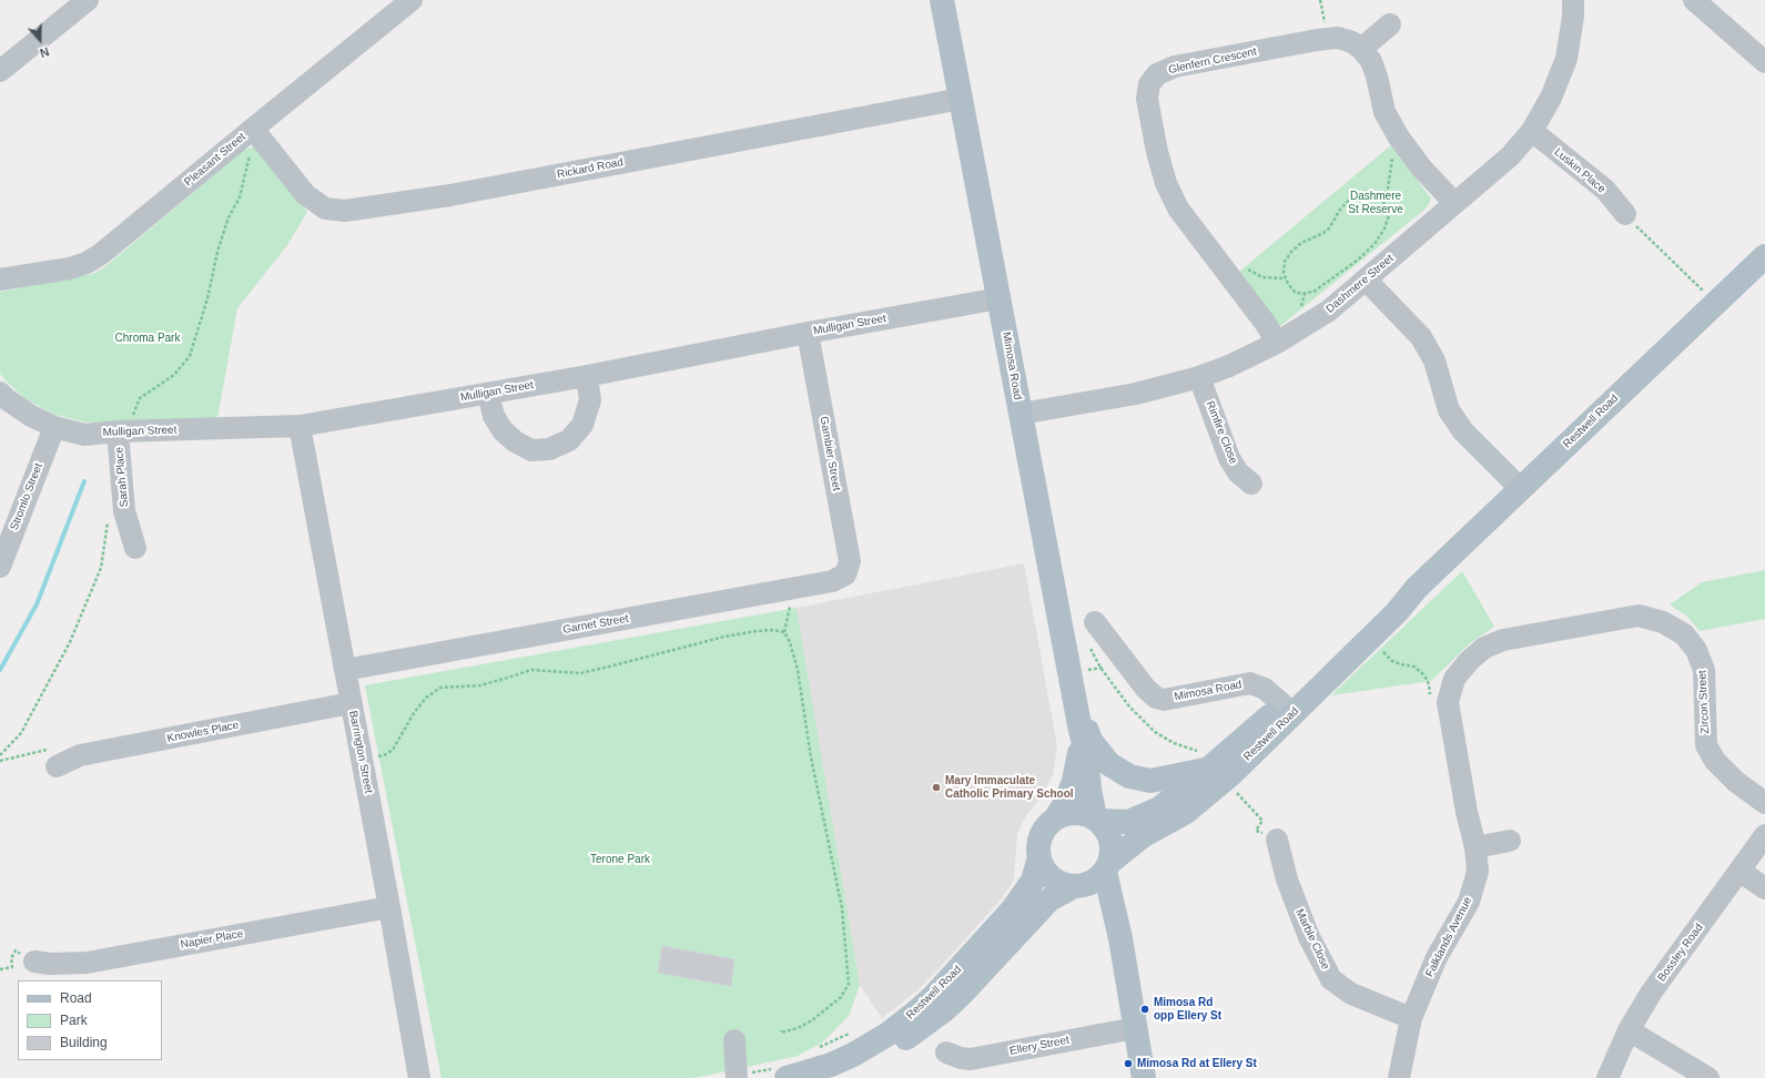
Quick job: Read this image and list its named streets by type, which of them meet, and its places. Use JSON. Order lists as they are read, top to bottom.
{
  "streets": {
    "main road": ["Mimosa Road", "Restwell Road"],
    "street": [
      "Glenfern Crescent",
      "Pleasant Street",
      "Rickard Road",
      "Luskin Place",
      "Dashmere Street",
      "Mulligan Street",
      "Rimfire Close",
      "Gambier Street",
      "Sarah Place",
      "Stromlo Street",
      "Garnet Street",
      "Zircon Street",
      "Knowles Place",
      "Barrington Street",
      "Falklands Avenue",
      "Napier Place",
      "Marble Close",
      "Bossley Road",
      "Ellery Street"
    ]
  },
  "crossings": [
    ["Glenfern Crescent", "Dashmere Street"],
    ["Pleasant Street", "Rickard Road"],
    ["Rickard Road", "Mimosa Road"],
    ["Luskin Place", "Dashmere Street"],
    ["Dashmere Street", "Mimosa Road"],
    ["Dashmere Street", "Rimfire Close"],
    ["Mulligan Street", "Mimosa Road"],
    ["Mulligan Street", "Gambier Street"],
    ["Mulligan Street", "Sarah Place"],
    ["Mulligan Street", "Stromlo Street"],
    ["Mulligan Street", "Barrington Street"],
    ["Mimosa Road", "Restwell Road"],
    ["Gambier Street", "Garnet Street"],
    ["Garnet Street", "Barrington Street"],
    ["Zircon Street", "Falklands Avenue"],
    ["Knowles Place", "Barrington Street"],
    ["Barrington Street", "Napier Place"],
    ["Falklands Avenue", "Marble Close"]
  ],
  "parks": ["Dashmere St Reserve", "Chroma Park", "Terone Park"],
  "places": ["Mary Immaculate Catholic Primary School", "Mimosa Rd opp Ellery St", "Mimosa Rd at Ellery St"],
  "legend": ["Road", "Park", "Building"],
  "north": "bottom"
}
